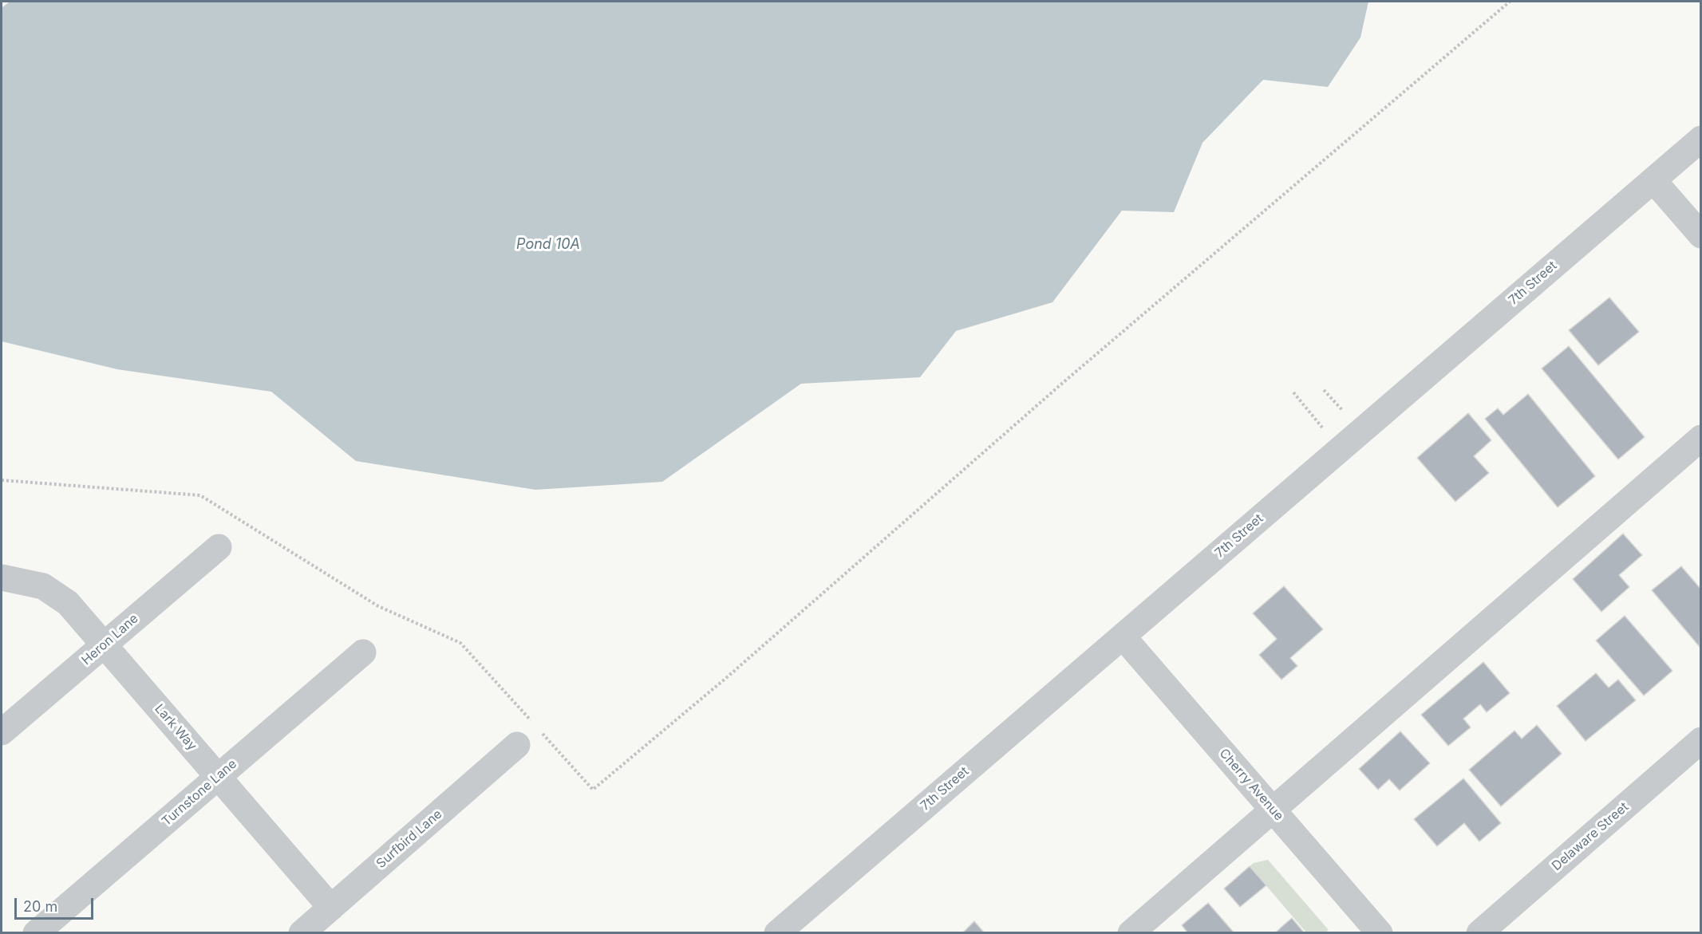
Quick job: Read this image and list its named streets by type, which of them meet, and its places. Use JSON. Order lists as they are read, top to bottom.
{
  "streets": {
    "street": [
      "7th Street",
      "Heron Lane",
      "Lark Way",
      "Cherry Avenue",
      "Turnstone Lane",
      "Delaware Street",
      "Surfbird Lane"
    ]
  },
  "crossings": [
    ["7th Street", "Cherry Avenue"],
    ["Heron Lane", "Lark Way"],
    ["Lark Way", "Turnstone Lane"],
    ["Lark Way", "Surfbird Lane"]
  ],
  "water": ["Pond 10A"],
  "scale_bar": "20 m"
}
